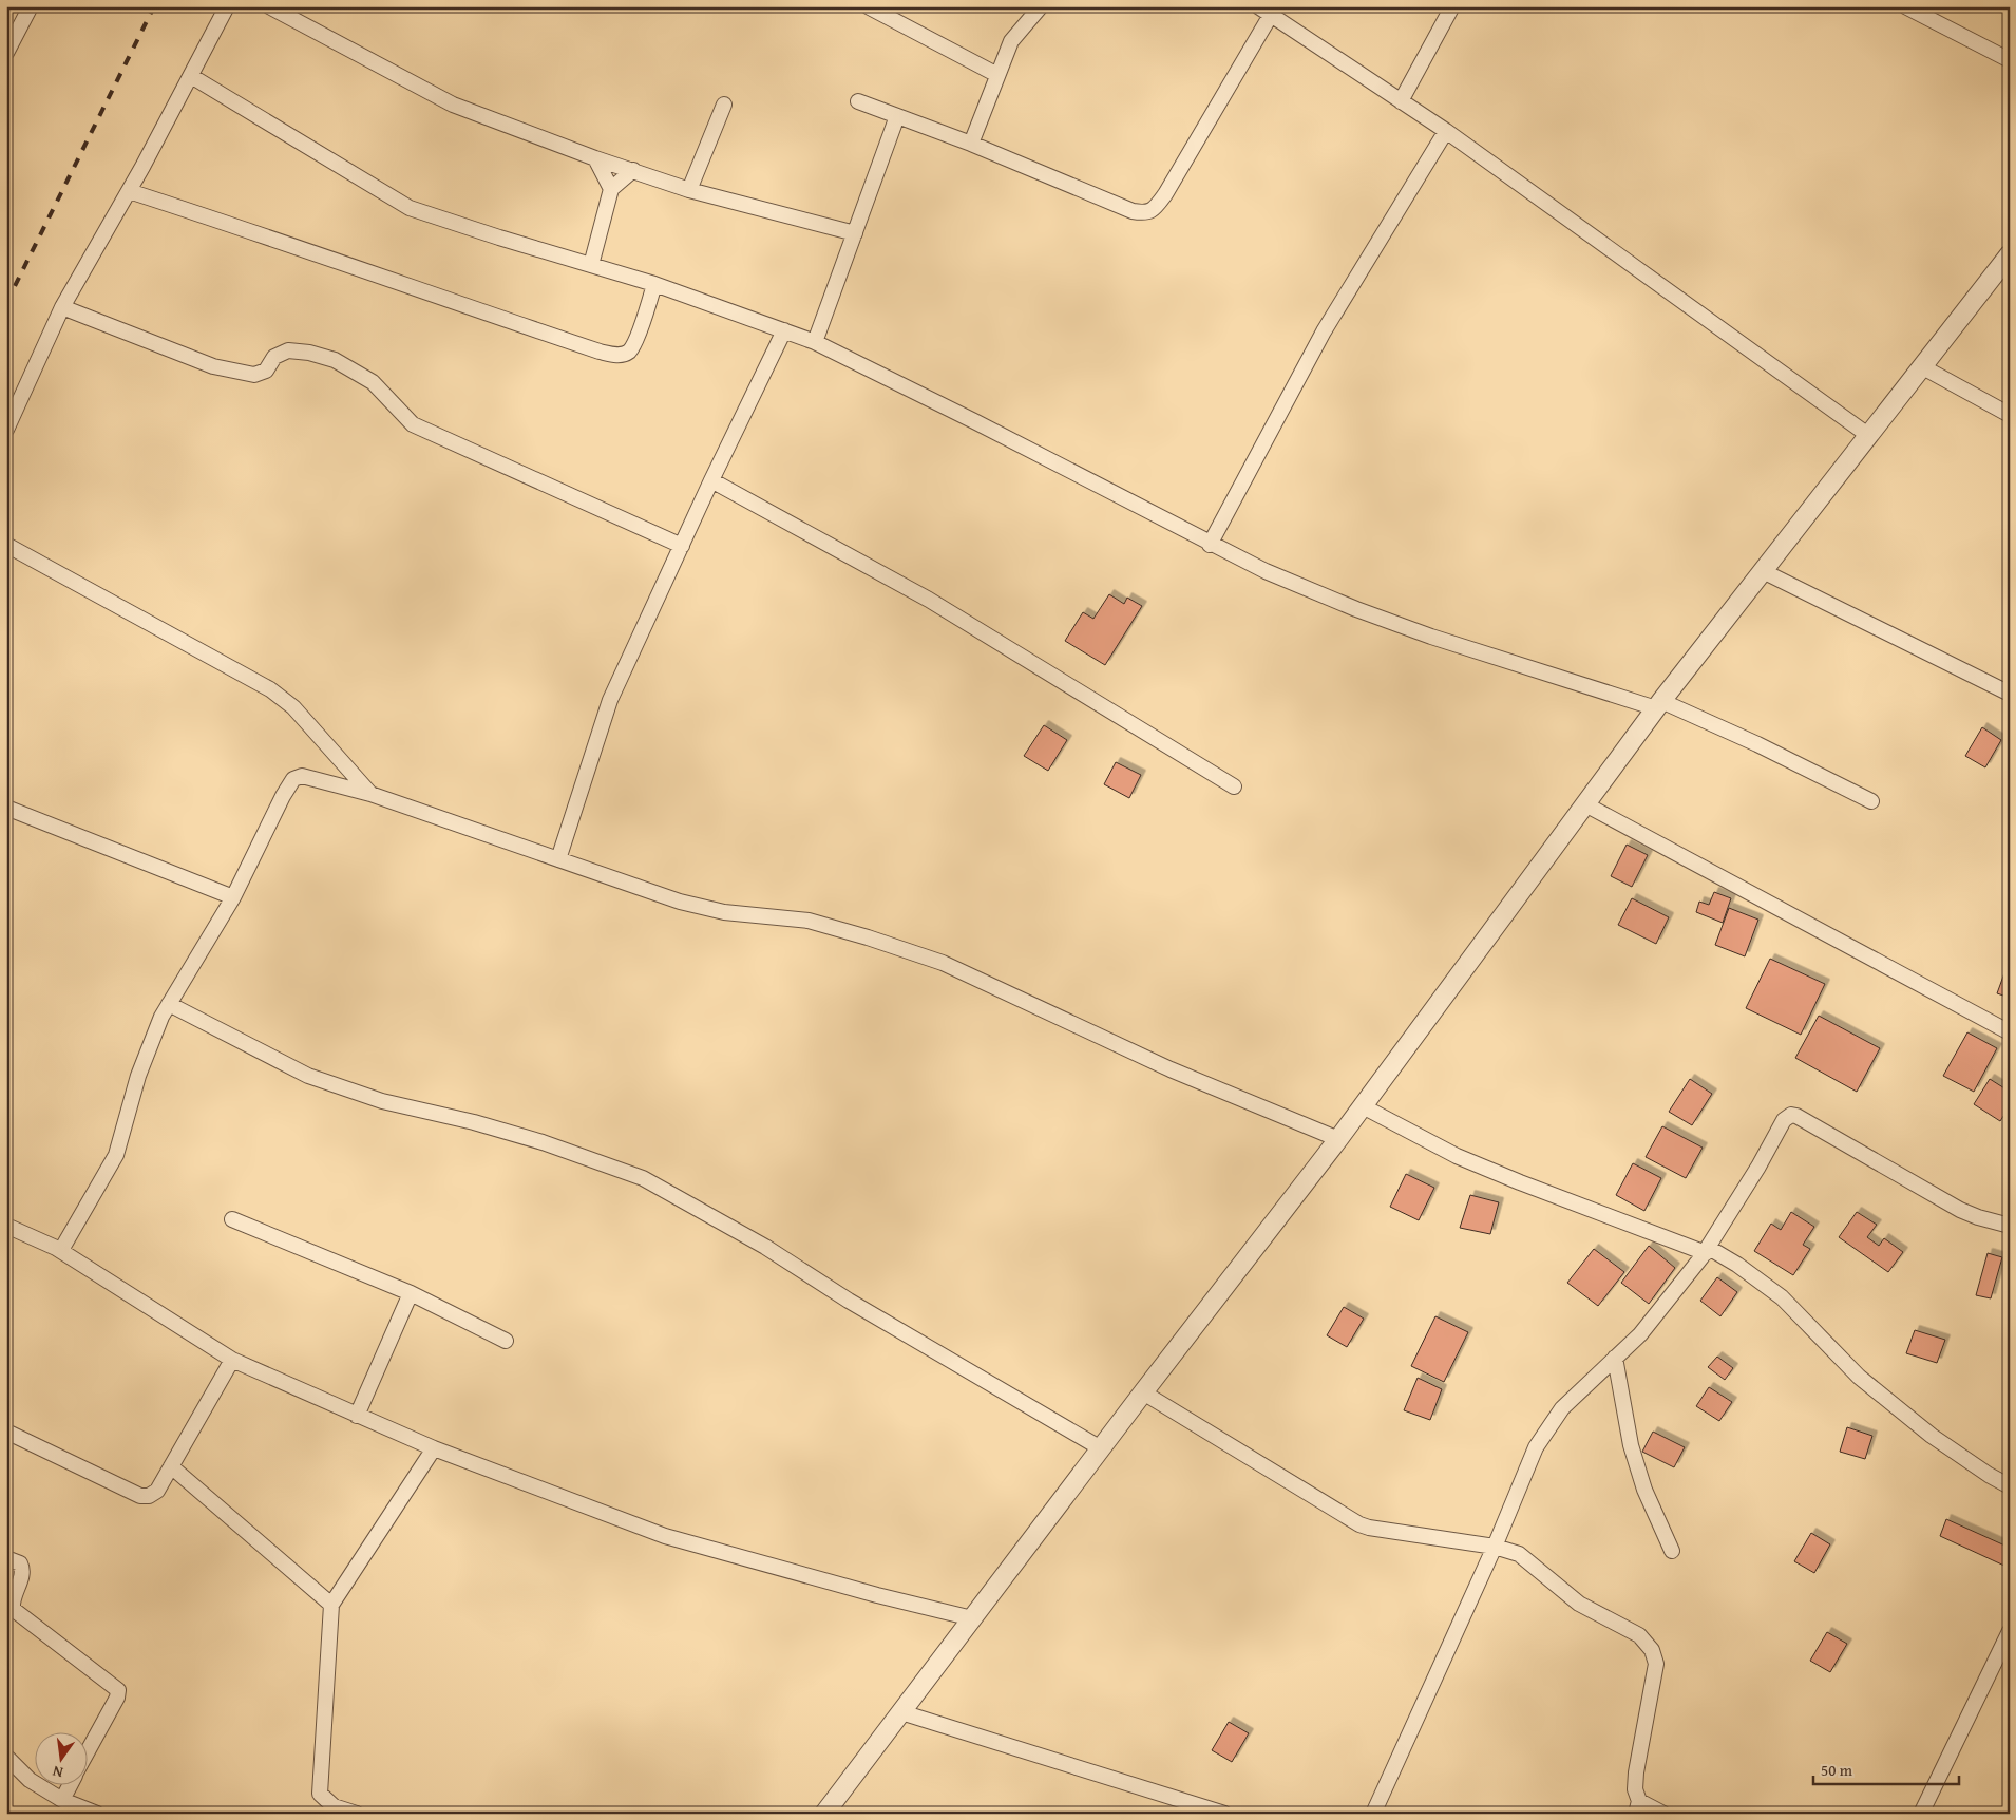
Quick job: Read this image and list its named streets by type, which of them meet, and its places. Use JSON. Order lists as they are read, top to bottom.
{
  "scale_bar": "50 m",
  "north": "bottom"
}
